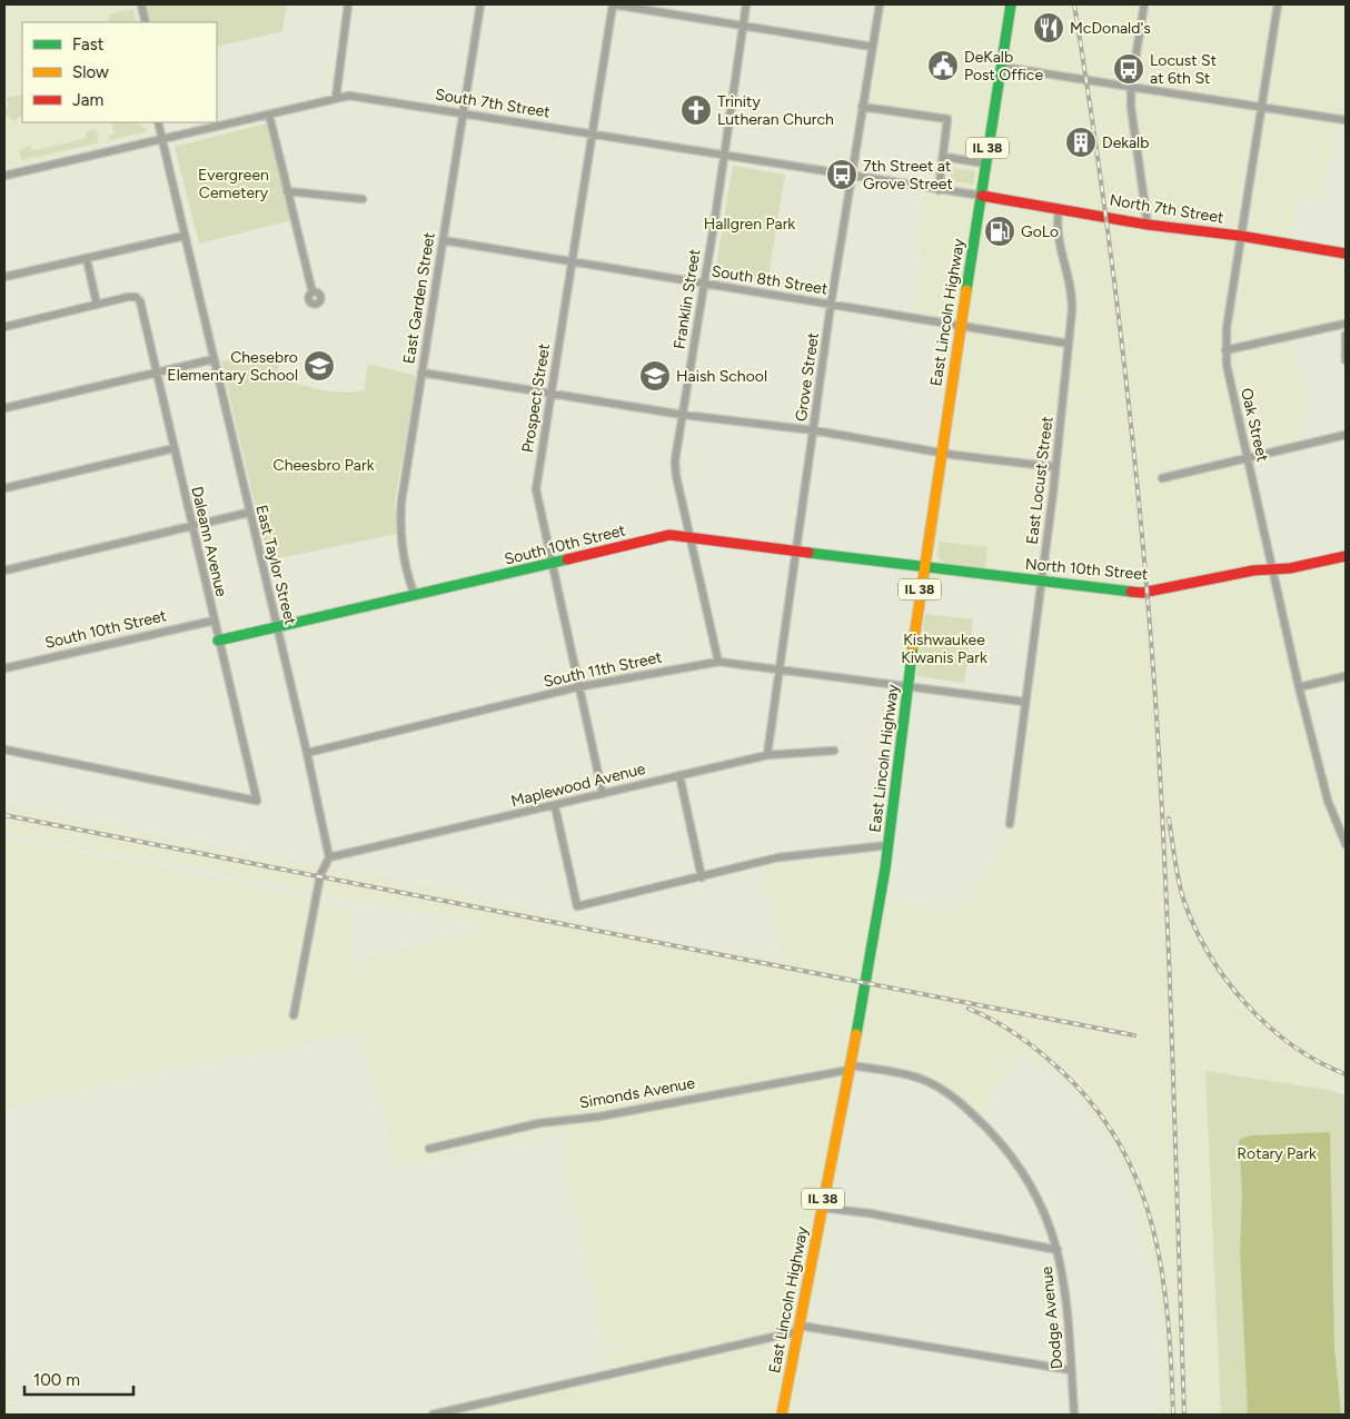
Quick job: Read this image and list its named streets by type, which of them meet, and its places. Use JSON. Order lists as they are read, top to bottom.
{
  "streets": {
    "street": [
      "South 7th Street",
      "IL 38",
      "North 7th Street",
      "South 8th Street",
      "East Garden Street",
      "Franklin Street",
      "East Lincoln Highway",
      "Grove Street",
      "Prospect Street",
      "Oak Street",
      "East Locust Street",
      "Daleann Avenue",
      "South 10th Street",
      "East Taylor Street",
      "North 10th Street",
      "South 11th Street",
      "Maplewood Avenue",
      "Simonds Avenue",
      "Dodge Avenue"
    ]
  },
  "crossings": [
    ["South 7th Street", "North 7th Street"],
    ["South 7th Street", "East Garden Street"],
    ["South 7th Street", "Franklin Street"],
    ["South 7th Street", "East Lincoln Highway"],
    ["South 7th Street", "Grove Street"],
    ["South 7th Street", "Prospect Street"],
    ["South 7th Street", "East Taylor Street"],
    ["North 7th Street", "East Lincoln Highway"],
    ["North 7th Street", "Oak Street"],
    ["North 7th Street", "East Locust Street"],
    ["South 8th Street", "East Garden Street"],
    ["South 8th Street", "Franklin Street"],
    ["South 8th Street", "East Lincoln Highway"],
    ["South 8th Street", "Grove Street"],
    ["South 8th Street", "Prospect Street"],
    ["South 8th Street", "East Locust Street"],
    ["East Garden Street", "South 10th Street"],
    ["Franklin Street", "South 10th Street"],
    ["Franklin Street", "South 11th Street"],
    ["East Lincoln Highway", "South 10th Street"],
    ["East Lincoln Highway", "North 10th Street"],
    ["East Lincoln Highway", "South 11th Street"],
    ["East Lincoln Highway", "Simonds Avenue"],
    ["East Lincoln Highway", "Dodge Avenue"],
    ["Grove Street", "South 10th Street"],
    ["Grove Street", "South 11th Street"],
    ["Grove Street", "Maplewood Avenue"],
    ["Prospect Street", "South 10th Street"],
    ["Prospect Street", "South 11th Street"],
    ["Prospect Street", "Maplewood Avenue"],
    ["Oak Street", "North 10th Street"],
    ["East Locust Street", "North 10th Street"],
    ["East Locust Street", "South 11th Street"],
    ["Daleann Avenue", "South 10th Street"],
    ["South 10th Street", "East Taylor Street"],
    ["South 10th Street", "North 10th Street"],
    ["East Taylor Street", "South 11th Street"],
    ["East Taylor Street", "Maplewood Avenue"],
    ["Simonds Avenue", "Dodge Avenue"]
  ],
  "parks": [
    "Evergreen Cemetery",
    "Hallgren Park",
    "Cheesbro Park",
    "Kishwaukee Kiwanis Park",
    "Rotary Park"
  ],
  "places": {
    "restaurant": ["McDonald's"],
    "public building": ["DeKalb Post Office"],
    "bus stop": ["Locust St at 6th St", "7th Street at Grove Street"],
    "church": ["Trinity Lutheran Church"],
    "building": ["Dekalb"],
    "fuel station": ["GoLo"],
    "school or university": ["Chesebro Elementary School", "Haish School"]
  },
  "legend": ["Fast", "Slow", "Jam"],
  "scale_bar": "100 m"
}
